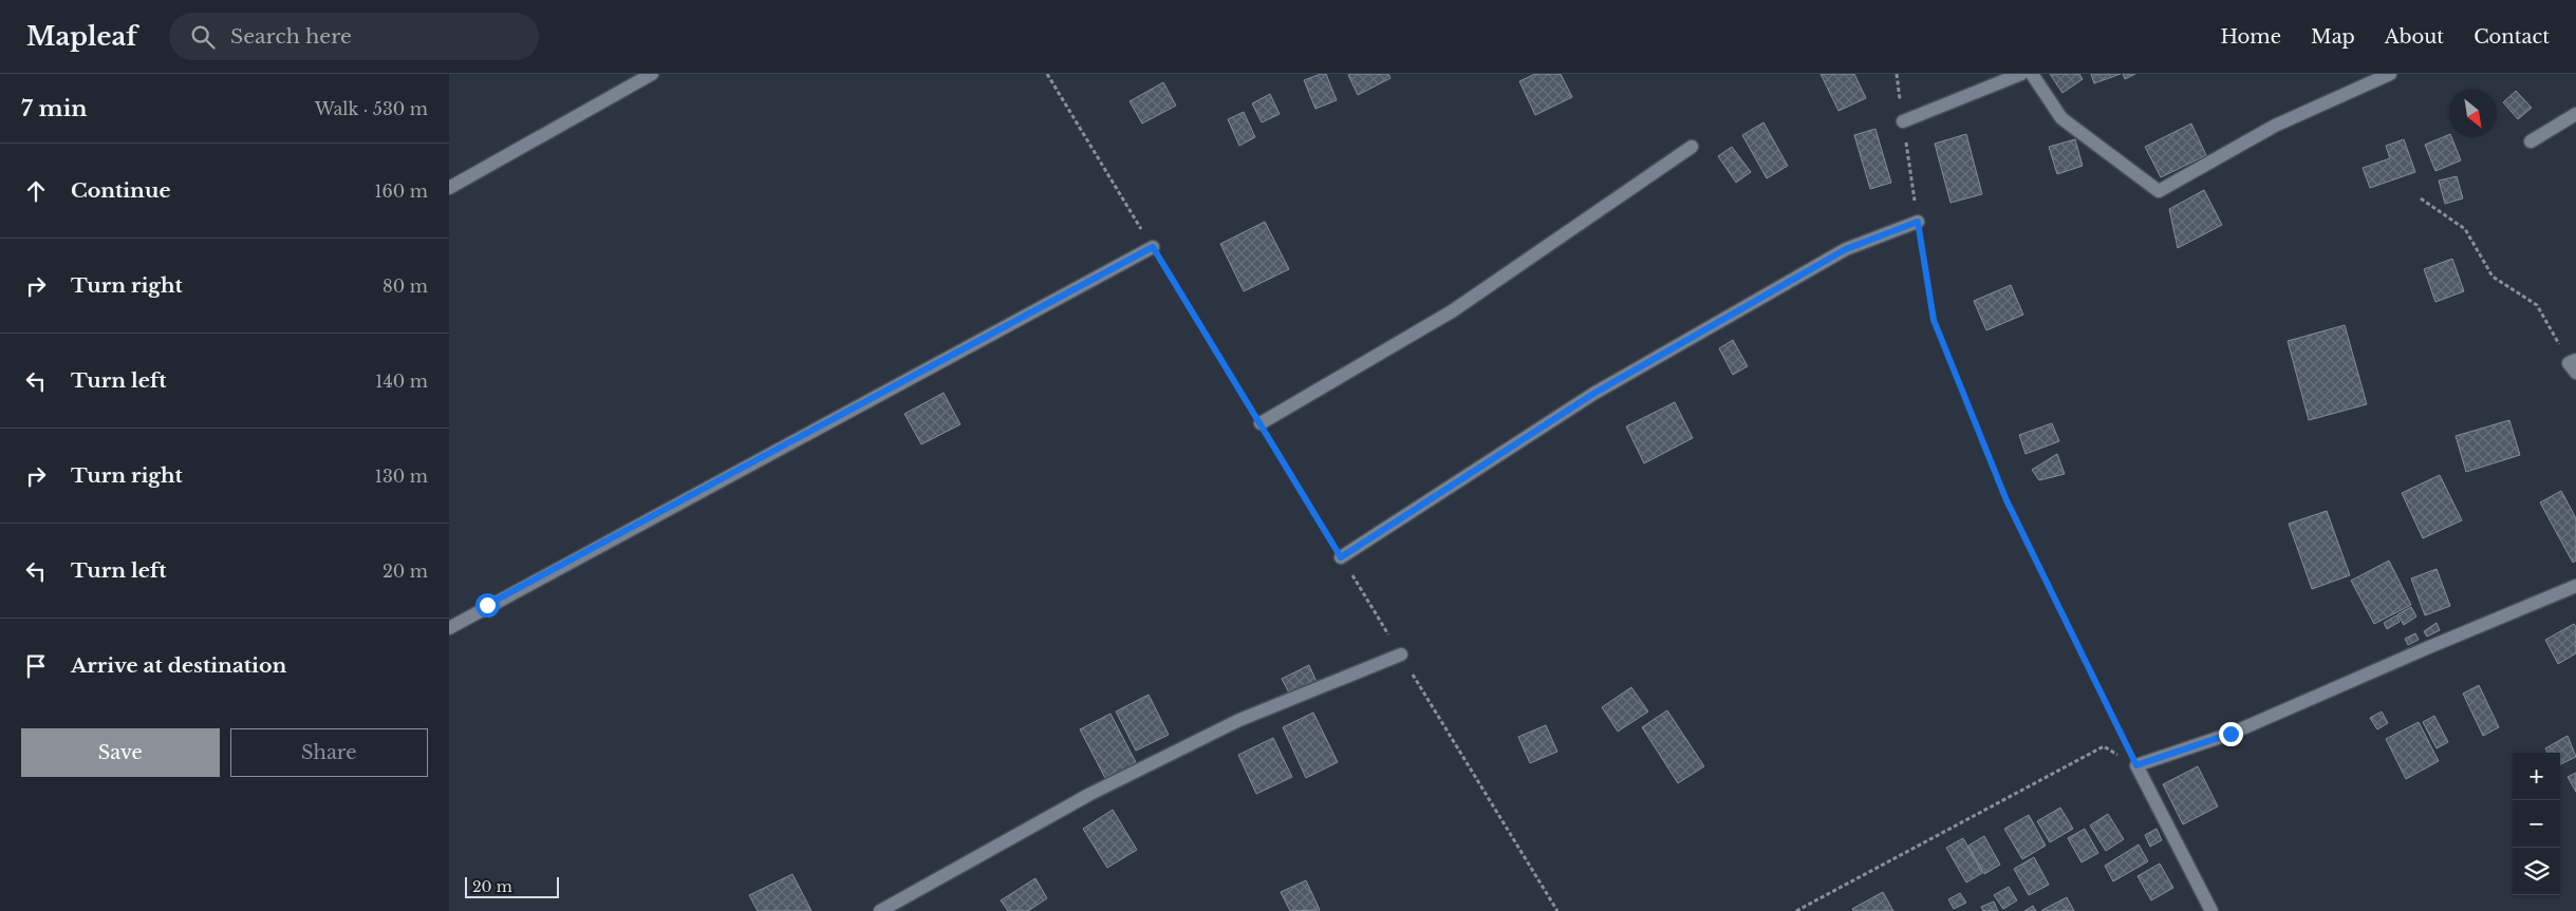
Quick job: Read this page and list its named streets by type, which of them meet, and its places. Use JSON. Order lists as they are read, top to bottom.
{
  "scale_bar": "20 m",
  "north": "bottom right",
  "page": {
    "header": "Mapleaf",
    "search": "Search here",
    "nav": [
      "Home",
      "Map",
      "About",
      "Contact"
    ],
    "heading": ["7 min", "Walk · 530 m"],
    "list": [
      ["Continue", "160 m"],
      ["Turn right", "80 m"],
      ["Turn left", "140 m"],
      ["Turn right", "130 m"],
      ["Turn left", "20 m"],
      "Arrive at destination"
    ],
    "buttons": ["Save", "Share"],
    "map_buttons": ["+", "−"],
    "scale": "20 m"
  }
}
